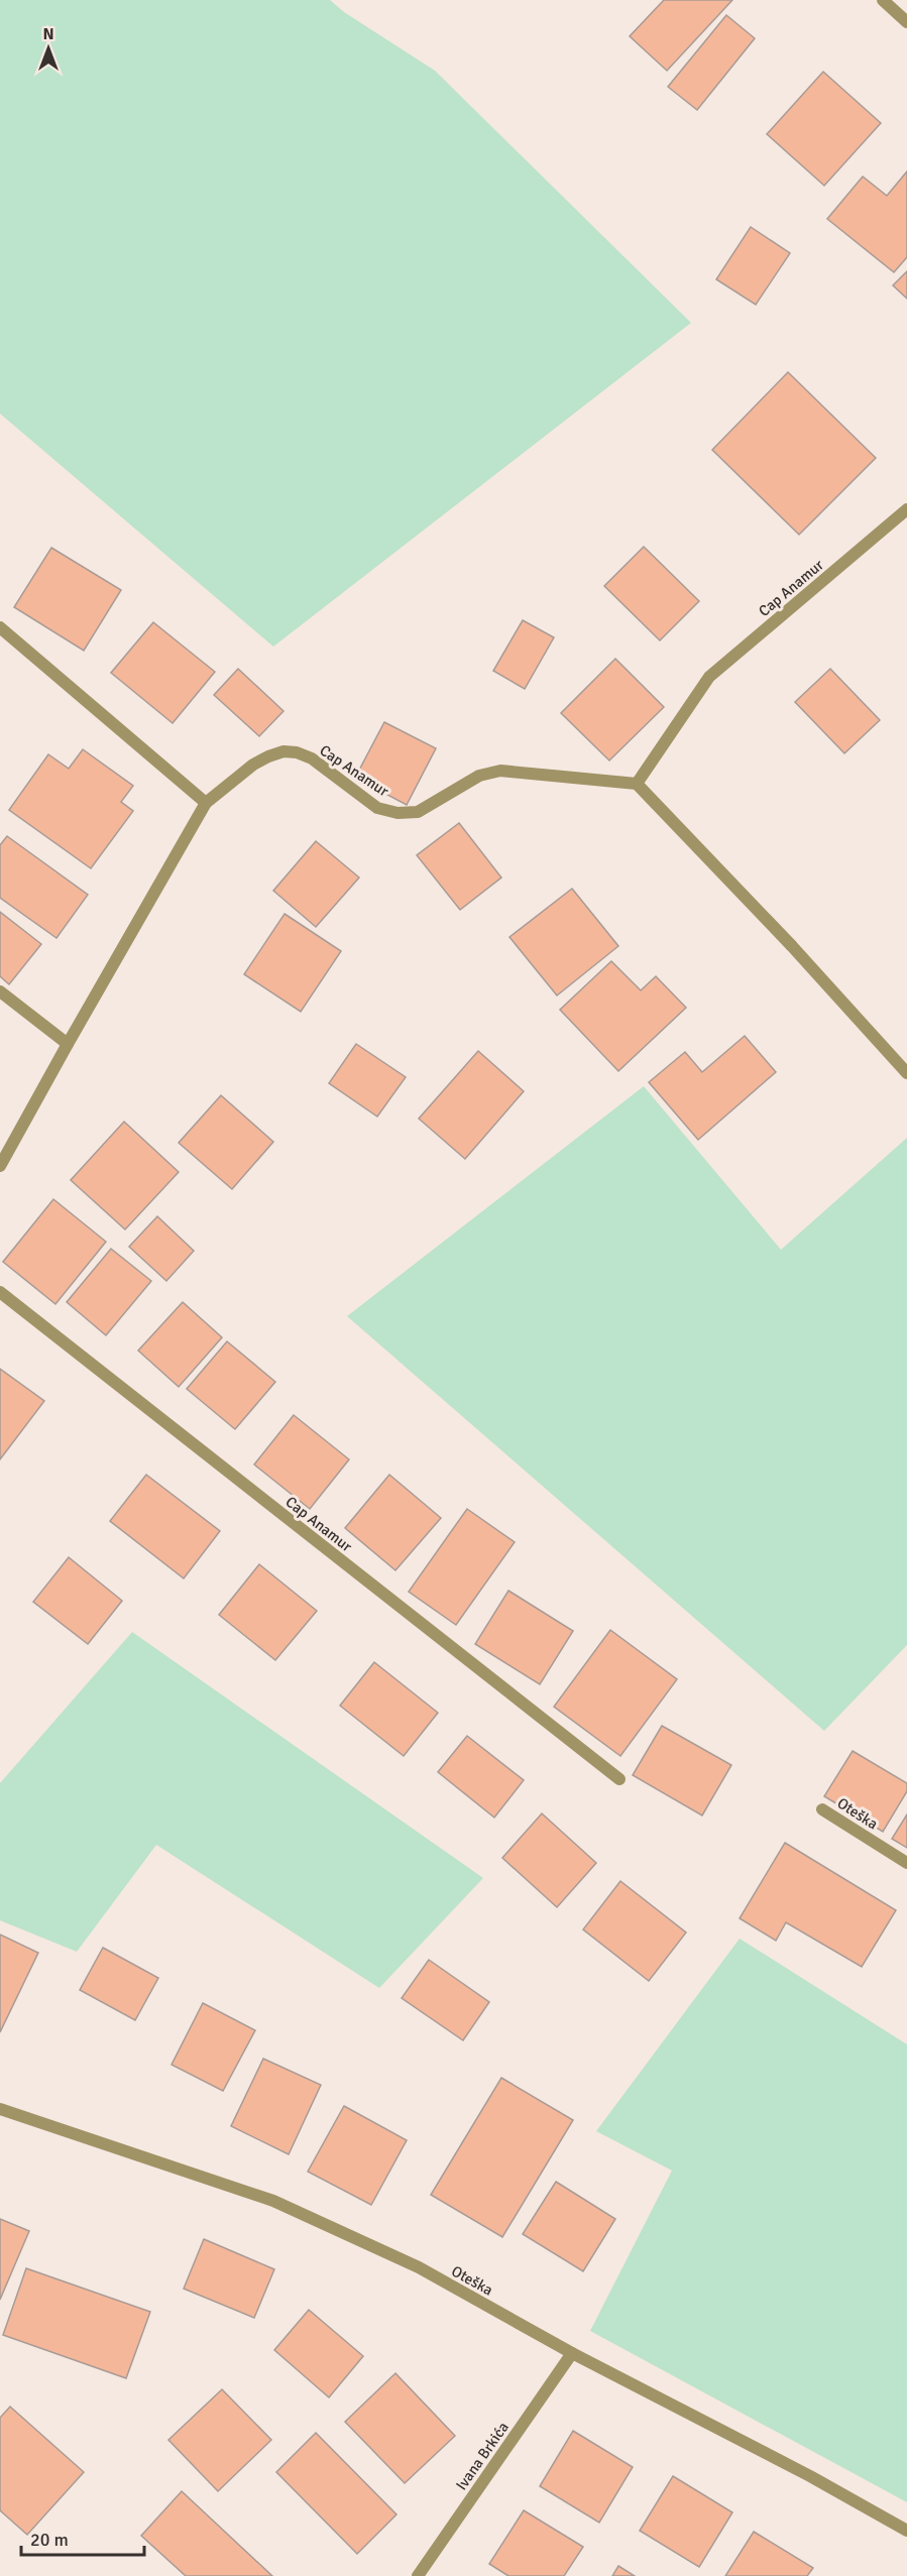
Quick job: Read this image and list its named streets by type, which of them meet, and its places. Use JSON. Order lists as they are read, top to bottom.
{
  "streets": {
    "street": ["Cap Anamur", "Oteška", "Ivana Brkića"]
  },
  "crossings": [
    ["Oteška", "Ivana Brkića"]
  ],
  "scale_bar": "20 m",
  "north": "top"
}
